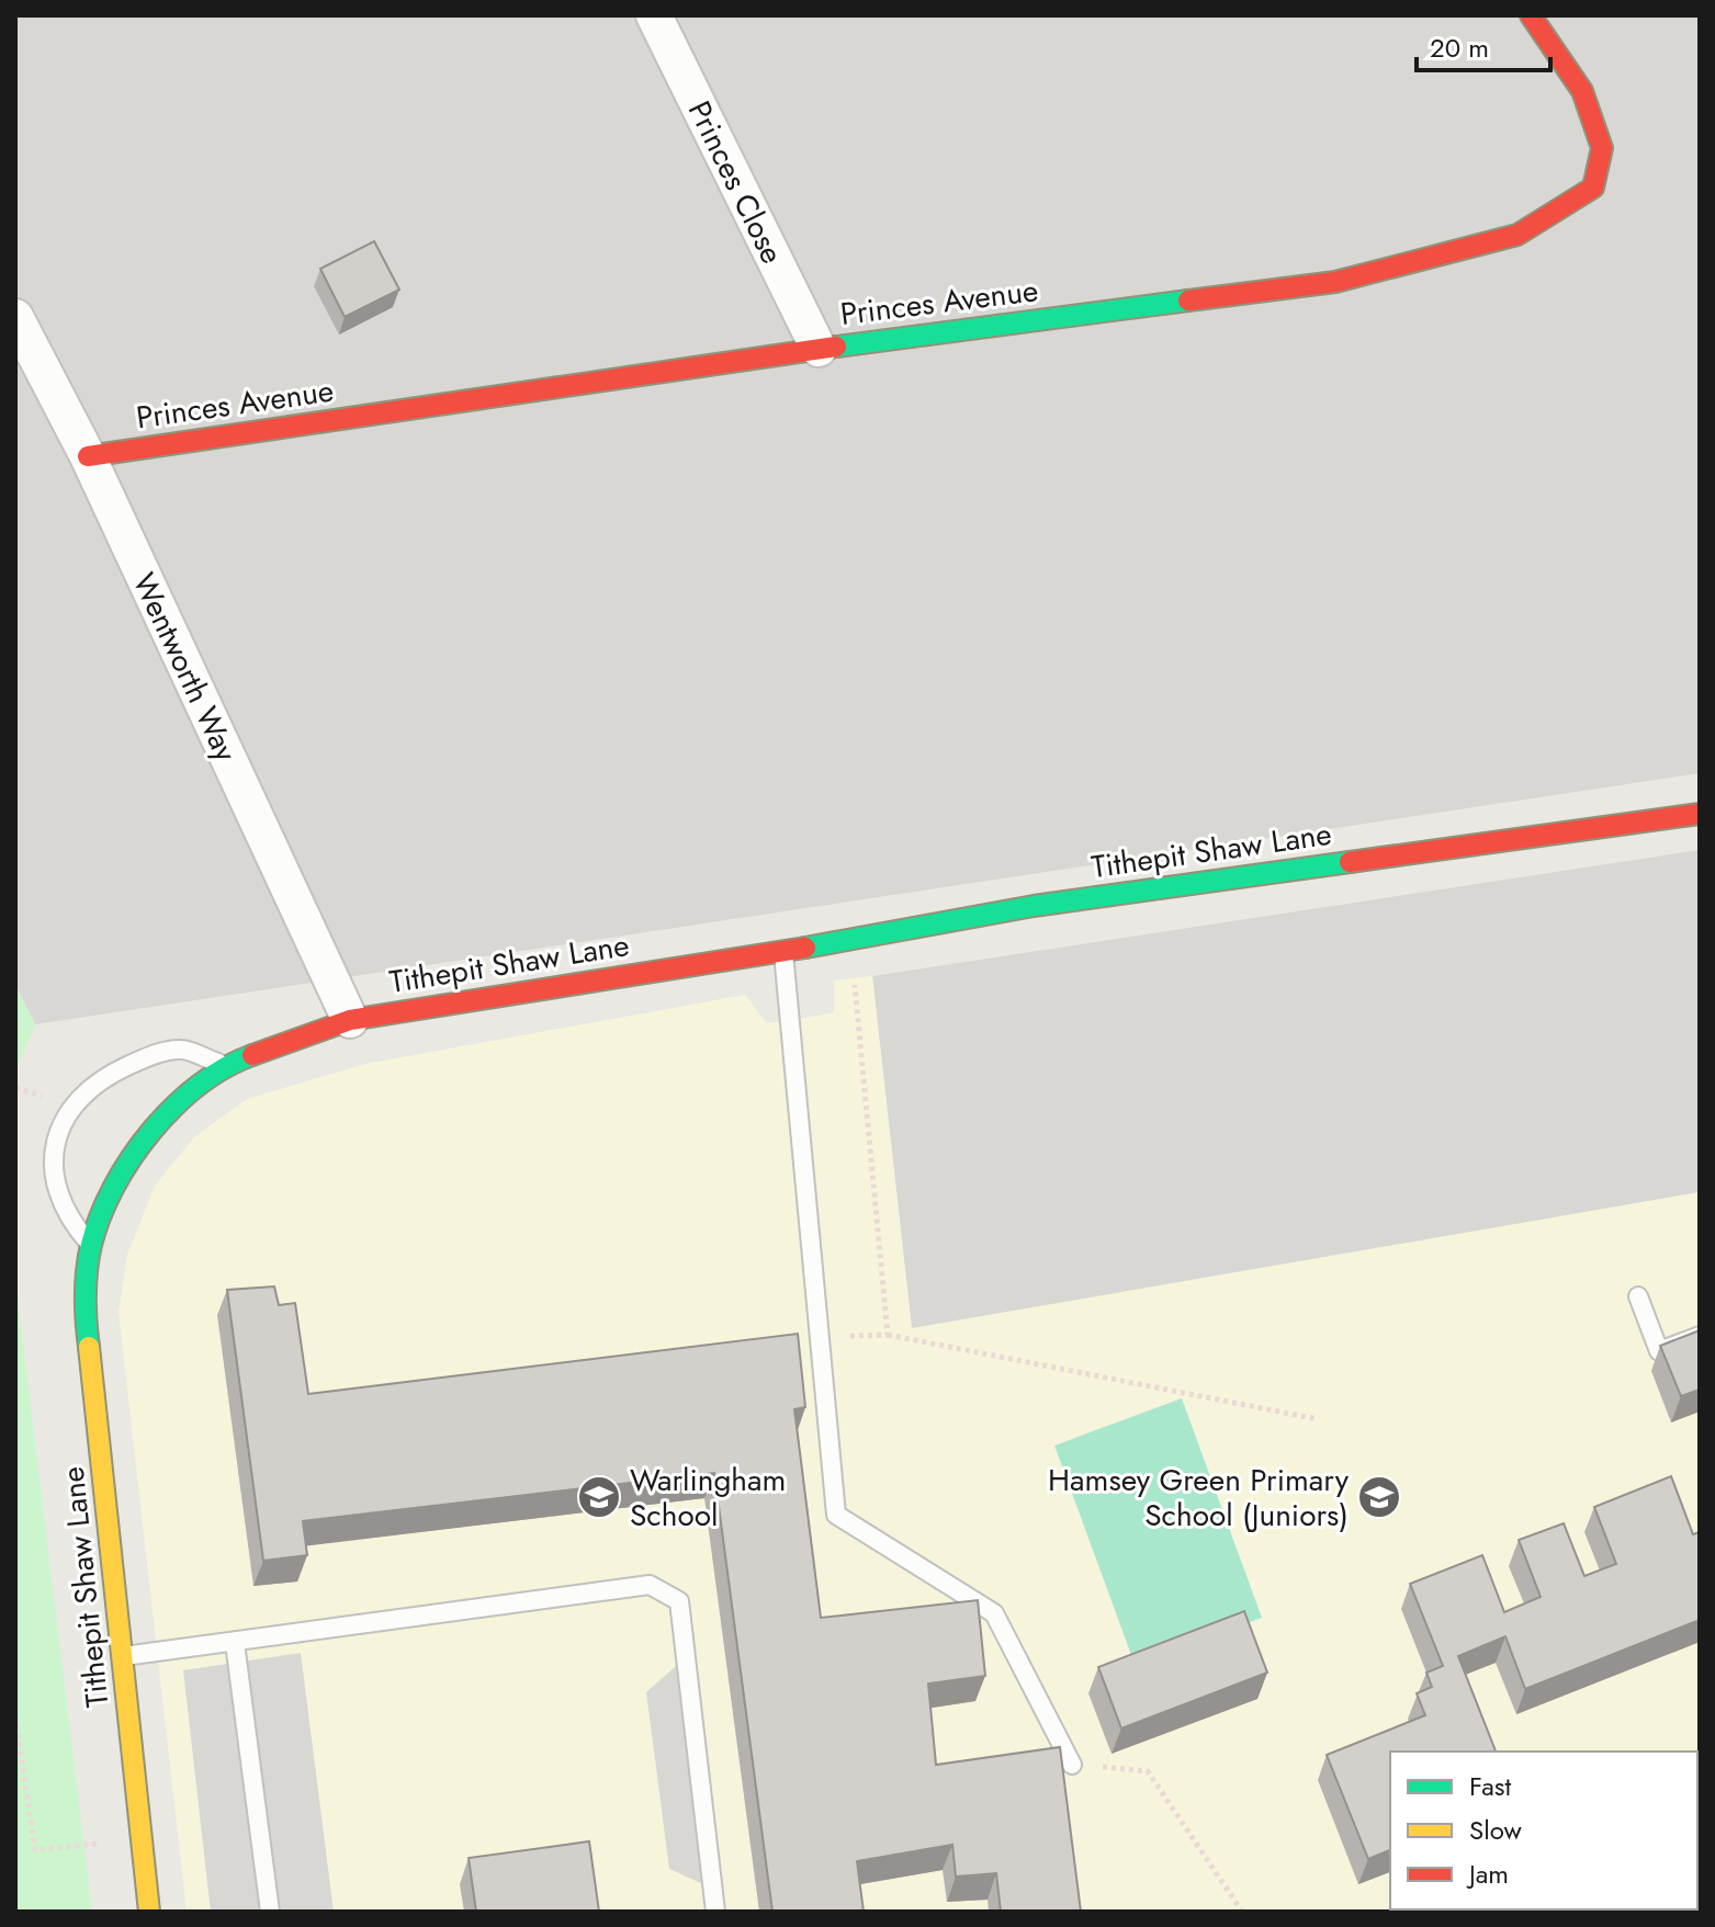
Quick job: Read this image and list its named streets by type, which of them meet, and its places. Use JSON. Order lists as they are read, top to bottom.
{
  "streets": {
    "street": [
      "Princes Close",
      "Princes Avenue",
      "Wentworth Way",
      "Tithepit Shaw Lane"
    ]
  },
  "crossings": [
    ["Princes Close", "Princes Avenue"],
    ["Princes Avenue", "Wentworth Way"],
    ["Wentworth Way", "Tithepit Shaw Lane"]
  ],
  "places": {
    "school or university": ["Warlingham School", "Hamsey Green Primary School (Juniors)"]
  },
  "legend": ["Fast", "Slow", "Jam"],
  "scale_bar": "20 m"
}
